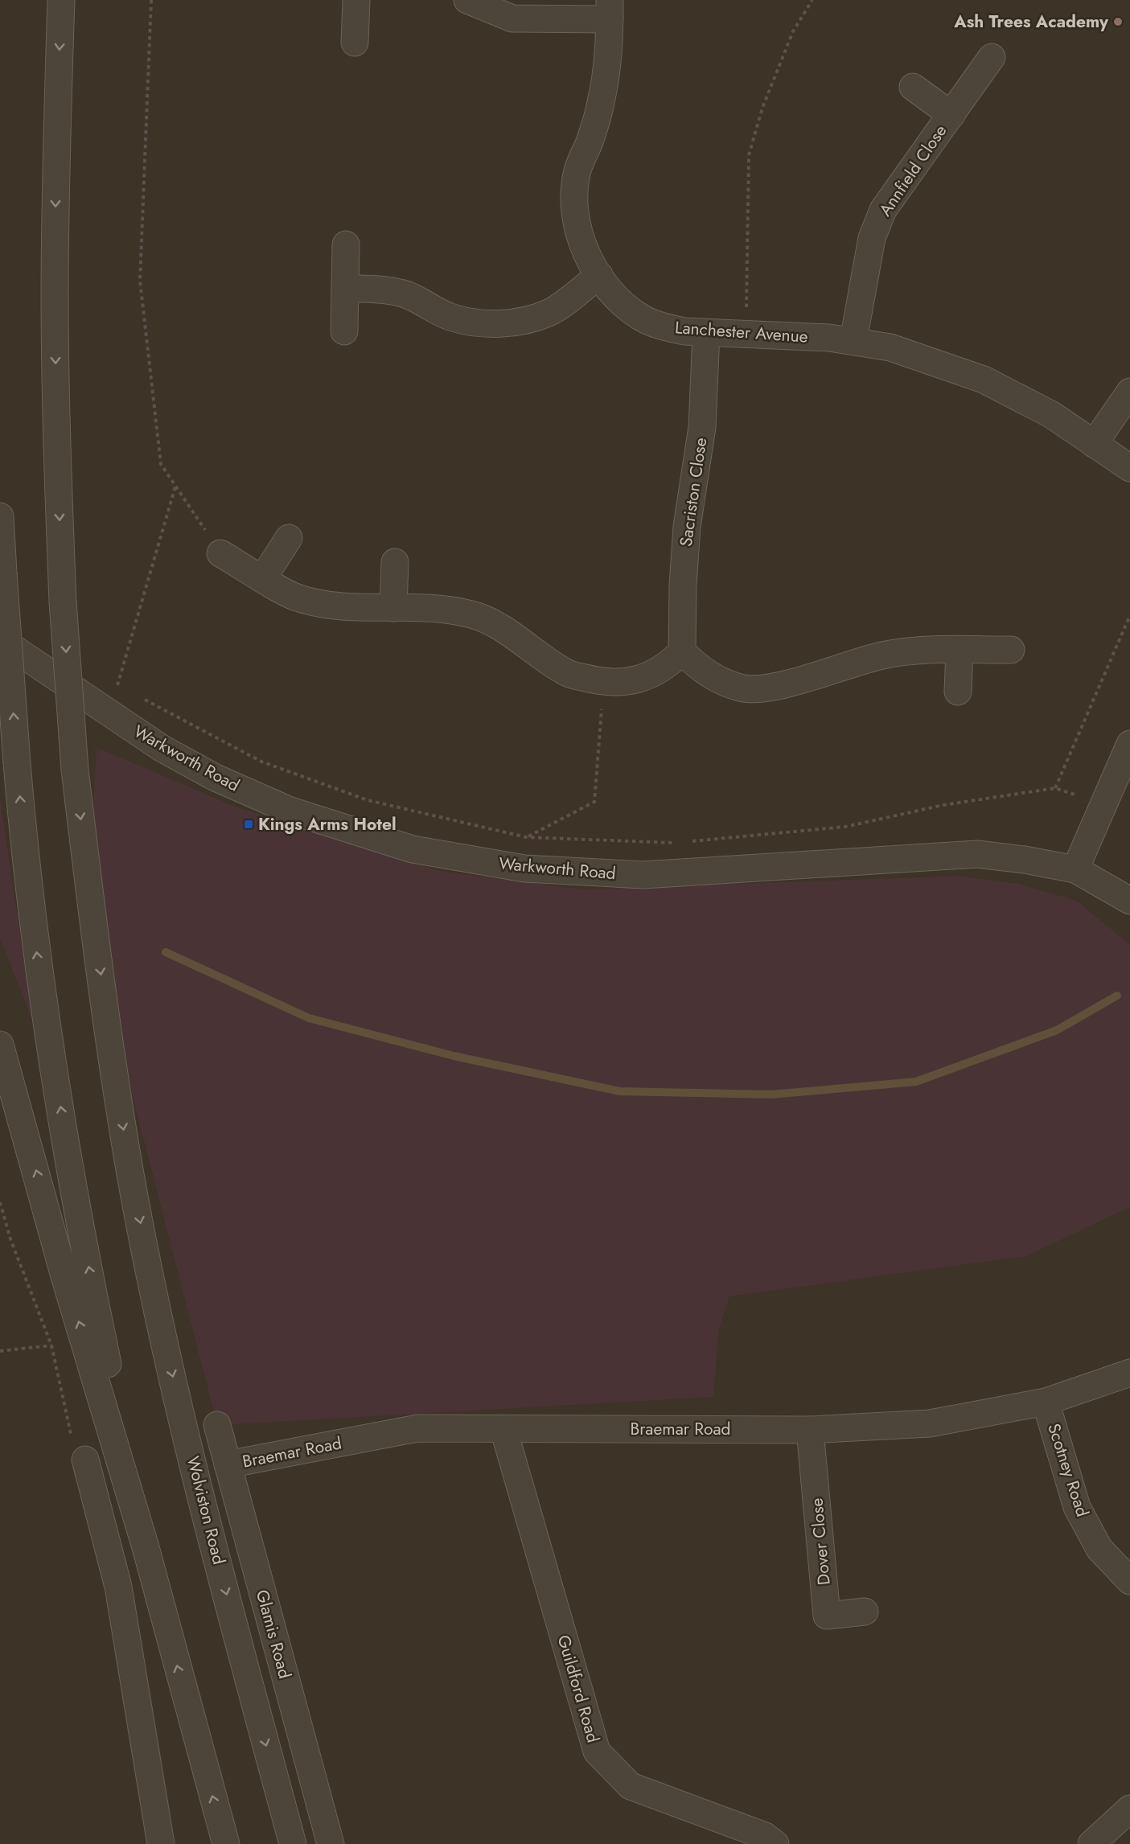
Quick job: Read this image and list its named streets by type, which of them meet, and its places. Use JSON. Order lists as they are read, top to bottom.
{
  "streets": {
    "street": [
      "Annfield Close",
      "Lanchester Avenue",
      "Sacriston Close",
      "Warkworth Road",
      "Braemar Road",
      "Scotney Road",
      "Wolviston Road",
      "Dover Close",
      "Glamis Road",
      "Guildford Road"
    ]
  },
  "crossings": [
    ["Annfield Close", "Lanchester Avenue"],
    ["Lanchester Avenue", "Sacriston Close"],
    ["Braemar Road", "Scotney Road"],
    ["Braemar Road", "Dover Close"],
    ["Braemar Road", "Glamis Road"],
    ["Braemar Road", "Guildford Road"]
  ],
  "places": {
    "other": ["Ash Trees Academy"],
    "transit": ["Kings Arms Hotel"]
  }
}
